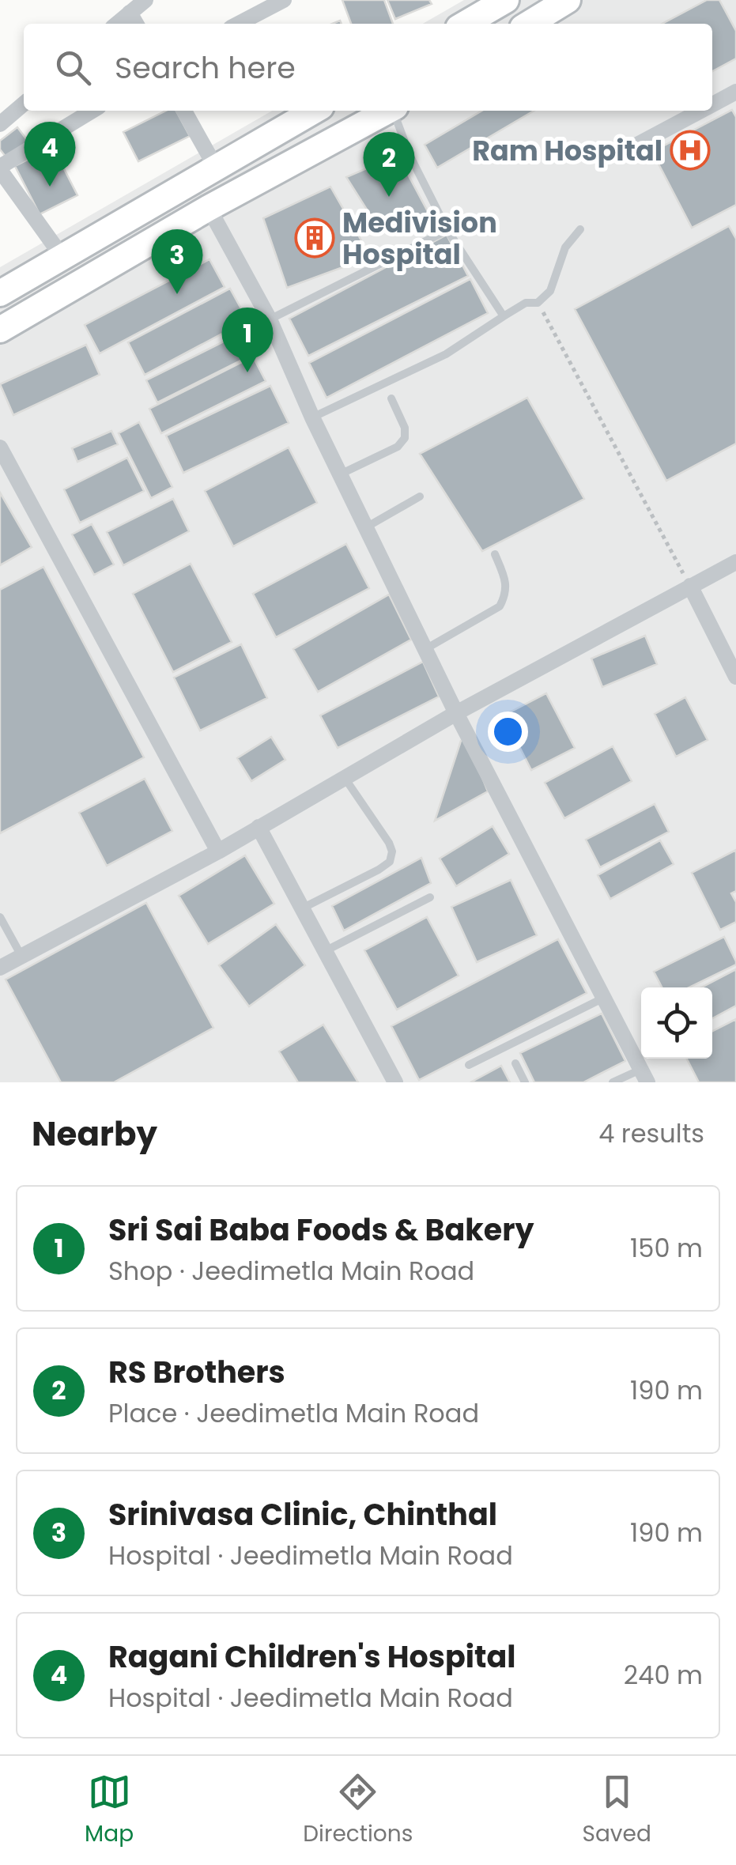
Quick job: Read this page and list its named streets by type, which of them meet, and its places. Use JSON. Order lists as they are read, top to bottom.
{
  "places": {
    "hospital": ["Ram Hospital"],
    "building": ["Medivision Hospital"]
  },
  "page": {
    "search": "Search here",
    "pins": [
      "4",
      "2",
      "3",
      "1"
    ],
    "heading": ["Nearby", "4 results"],
    "list": [
      {
        "mark": "1",
        "name": "Sri Sai Baba Foods & Bakery",
        "note": "Shop · Jeedimetla Main Road",
        "value": "150 m"
      },
      {
        "mark": "2",
        "name": "RS Brothers",
        "note": "Place · Jeedimetla Main Road",
        "value": "190 m"
      },
      {
        "mark": "3",
        "name": "Srinivasa Clinic, Chinthal",
        "note": "Hospital · Jeedimetla Main Road",
        "value": "190 m"
      },
      {
        "mark": "4",
        "name": "Ragani Children's Hospital",
        "note": "Hospital · Jeedimetla Main Road",
        "value": "240 m"
      }
    ],
    "nav": ["Map", "Directions", "Saved"]
  }
}
